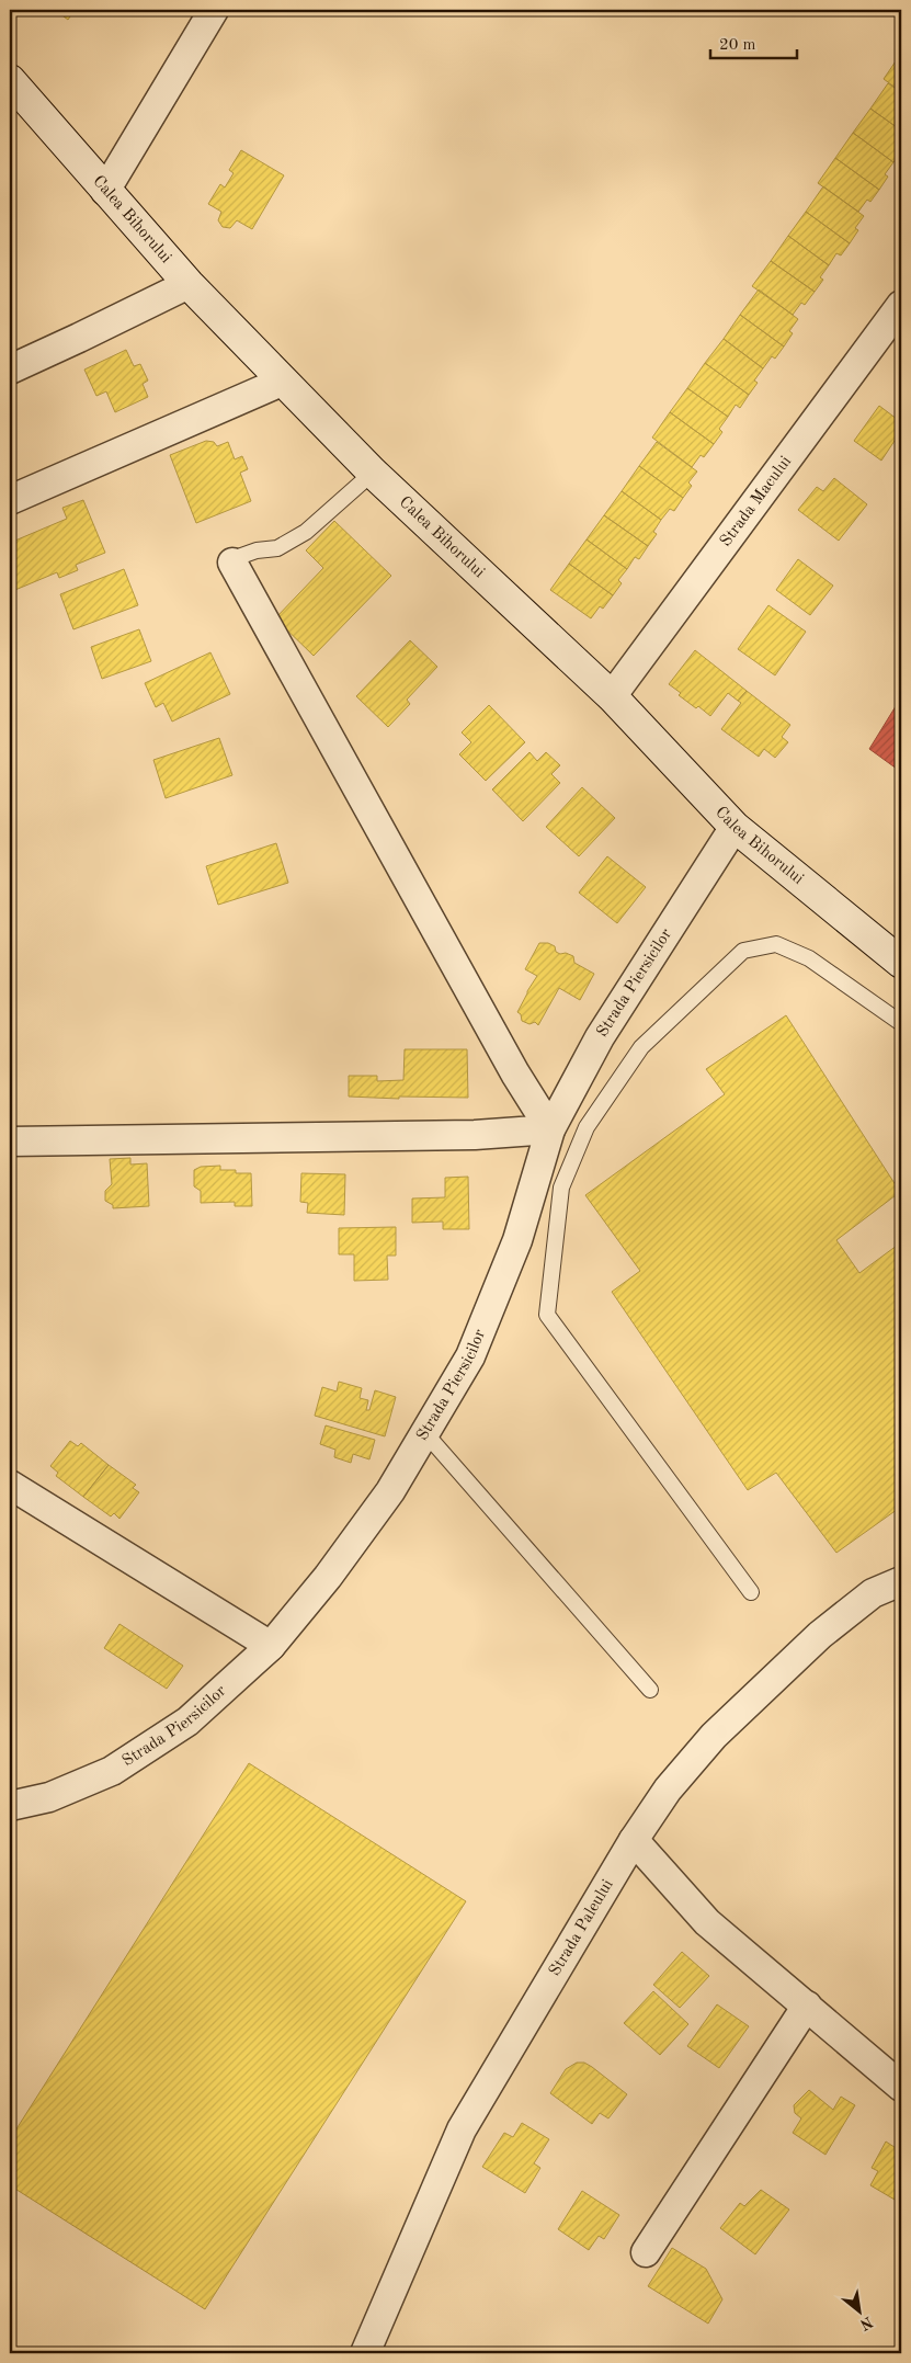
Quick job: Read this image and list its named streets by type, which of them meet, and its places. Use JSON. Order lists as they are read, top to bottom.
{
  "streets": {
    "main road": ["Calea Bihorului"],
    "street": ["Strada Macului", "Strada Piersicilor", "Strada Paleului"]
  },
  "crossings": [
    ["Calea Bihorului", "Strada Macului"],
    ["Calea Bihorului", "Strada Piersicilor"]
  ],
  "scale_bar": "20 m",
  "north": "bottom right"
}
